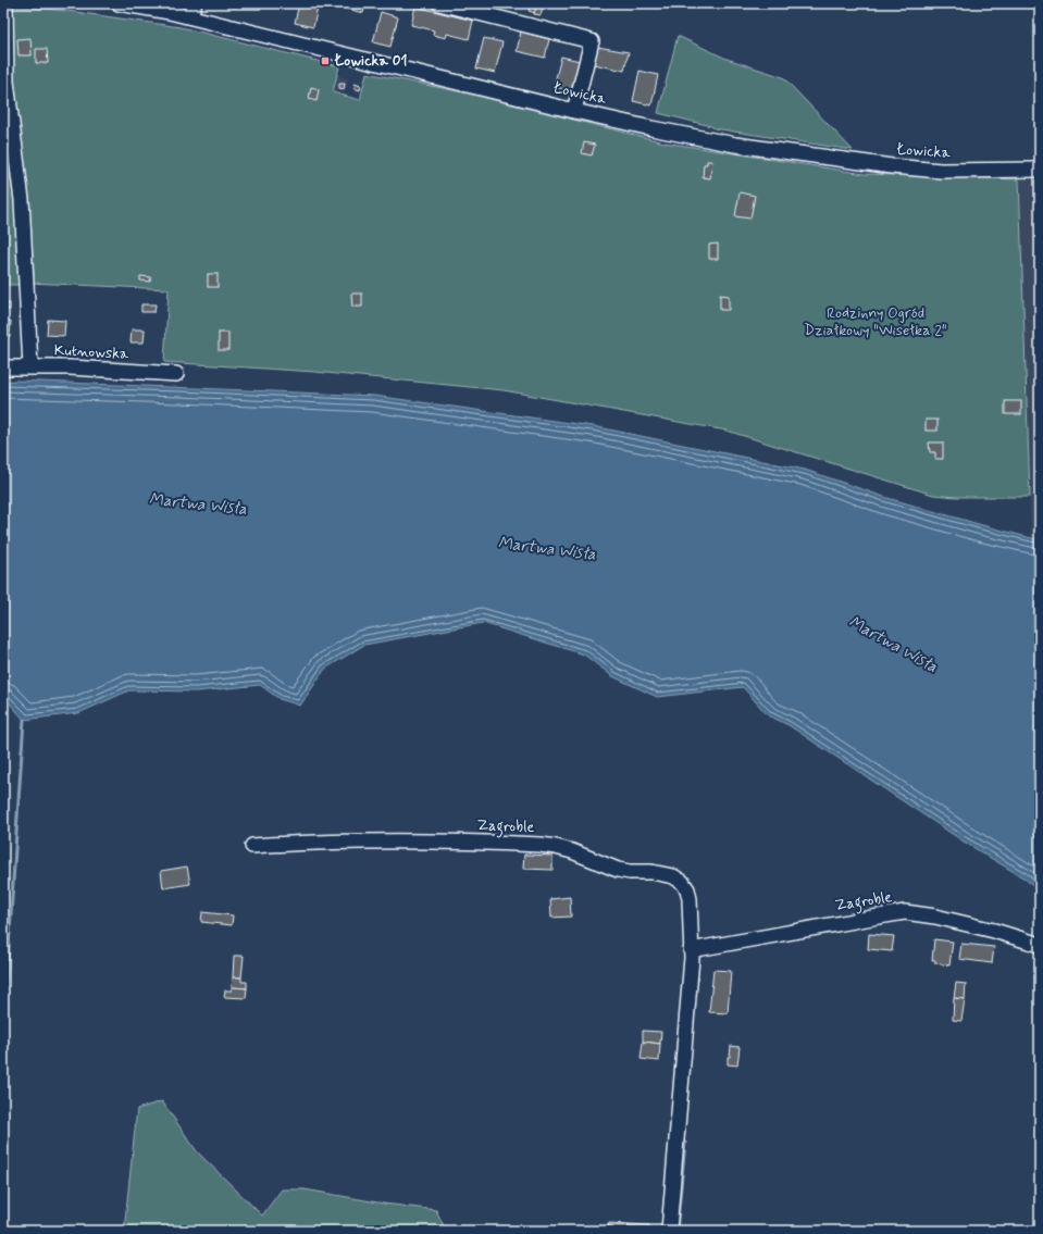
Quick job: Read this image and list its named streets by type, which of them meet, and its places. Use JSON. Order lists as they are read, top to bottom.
{
  "streets": {
    "street": ["Łowicka", "Kutnowska", "Zagroble"]
  },
  "water": ["Martwa Wisła"],
  "parks": ["Rodzinny Ogród Działkowy \"Wisełka 2\""],
  "places": {
    "transit": ["Łowicka 01"]
  }
}
